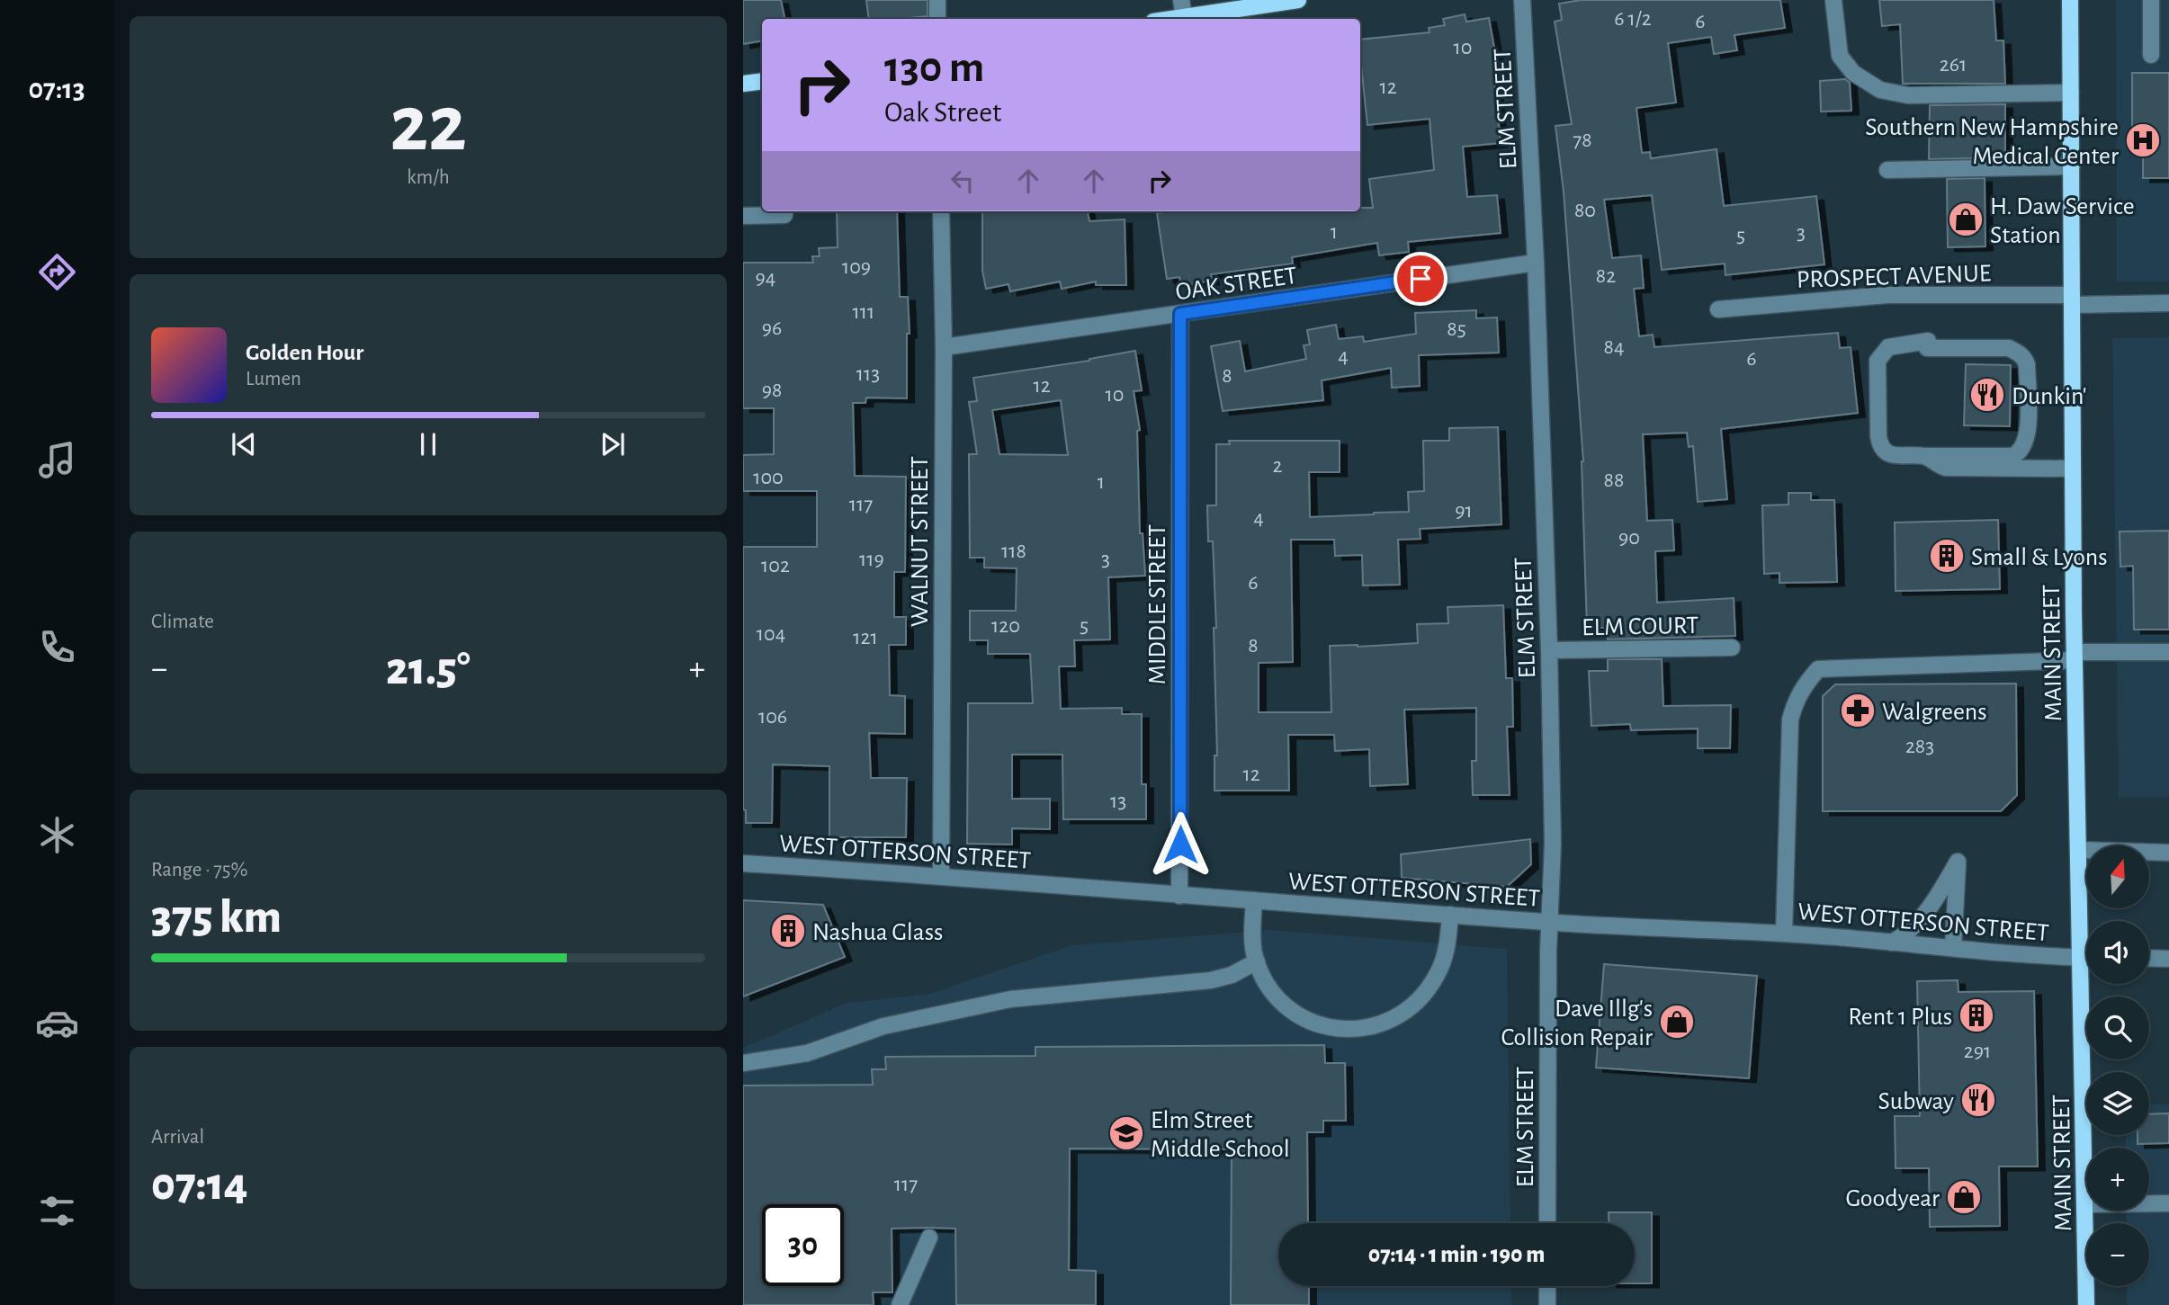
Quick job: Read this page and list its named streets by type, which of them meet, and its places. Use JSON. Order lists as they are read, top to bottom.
{
  "streets": {
    "main road": ["MAIN STREET"],
    "street": [
      "ELM STREET",
      "PROSPECT AVENUE",
      "OAK STREET",
      "WALNUT STREET",
      "MIDDLE STREET",
      "ELM COURT",
      "WEST OTTERSON STREET"
    ]
  },
  "crossings": [
    ["ELM STREET", "OAK STREET"],
    ["ELM STREET", "ELM COURT"],
    ["ELM STREET", "WEST OTTERSON STREET"],
    ["PROSPECT AVENUE", "MAIN STREET"],
    ["OAK STREET", "WALNUT STREET"],
    ["OAK STREET", "MIDDLE STREET"],
    ["WALNUT STREET", "WEST OTTERSON STREET"],
    ["MIDDLE STREET", "WEST OTTERSON STREET"]
  ],
  "places": {
    "hospital": ["Southern New Hampshire Medical Center"],
    "shop": ["H. Daw Service Station", "Dave Illg's Collision Repair", "Goodyear"],
    "restaurant": ["Dunkin'", "Subway"],
    "building": ["Small & Lyons", "Nashua Glass", "Rent 1 Plus"],
    "pharmacy": ["Walgreens"],
    "school or university": ["Elm Street Middle School"]
  },
  "house_numbers": [
    "6 1/2",
    "6",
    "10",
    "261",
    "12",
    "78",
    "80",
    "1",
    "3",
    "5",
    "109",
    "82",
    "94",
    "111",
    "96",
    "85",
    "84",
    "4",
    "6",
    "113",
    "8",
    "12",
    "98",
    "10",
    "2",
    "100",
    "88",
    "1",
    "117",
    "91",
    "4",
    "90",
    "118",
    "119",
    "3",
    "102",
    "6",
    "120",
    "5",
    "104",
    "121",
    "8",
    "106",
    "283",
    "12",
    "13",
    "291",
    "117"
  ],
  "north": "top",
  "page": {
    "tabs": "07:13",
    "tile": [
      ["22", "km/h"],
      "Climate",
      ["Range · 75%", "375 km"],
      ["Arrival", "07:14"]
    ],
    "turn": ["130 m", "Oak Street"],
    "song": ["Golden Hour", "Lumen"],
    "heat": ["−", "21.5°", "+"],
    "map_buttons": ["+", "−"],
    "limit": "30",
    "trip": "07:14 · 1 min · 190 m"
  }
}
